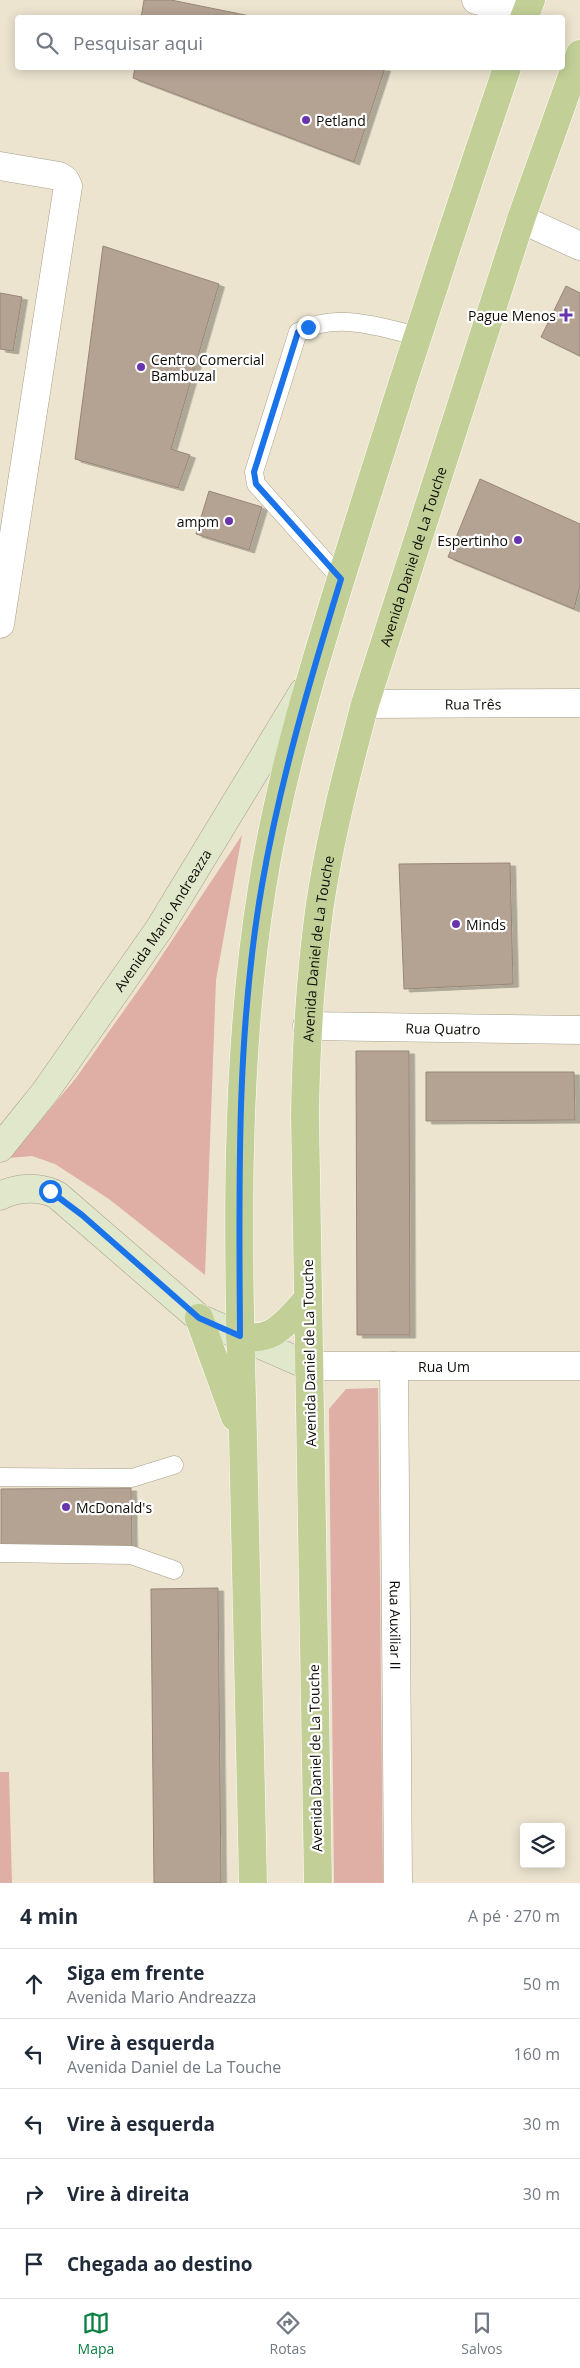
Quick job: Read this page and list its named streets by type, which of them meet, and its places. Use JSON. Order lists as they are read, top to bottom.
{
  "streets": {
    "main road": ["Avenida Daniel de La Touche", "Avenida Mario Andreazza"],
    "street": [
      "Rua Três",
      "Rua Quatro",
      "Rua Um",
      "Rua Auxiliar II"
    ]
  },
  "crossings": [
    ["Avenida Daniel de La Touche", "Rua Três"],
    ["Avenida Daniel de La Touche", "Rua Quatro"],
    ["Avenida Daniel de La Touche", "Rua Um"],
    ["Rua Um", "Rua Auxiliar II"]
  ],
  "places": {
    "other": [
      "Petland",
      "Centro Comercial Bambuzal",
      "ampm",
      "Espertinho",
      "Minds",
      "McDonald's"
    ],
    "health": ["Pague Menos"]
  },
  "page": {
    "search": "Pesquisar aqui",
    "heading": ["4 min", "A pé · 270 m"],
    "list": [
      ["Siga em frente", "Avenida Mario Andreazza", "50 m"],
      ["Vire à esquerda", "Avenida Daniel de La Touche", "160 m"],
      ["Vire à esquerda", "30 m"],
      ["Vire à direita", "30 m"],
      "Chegada ao destino"
    ],
    "nav": ["Mapa", "Rotas", "Salvos"]
  }
}
